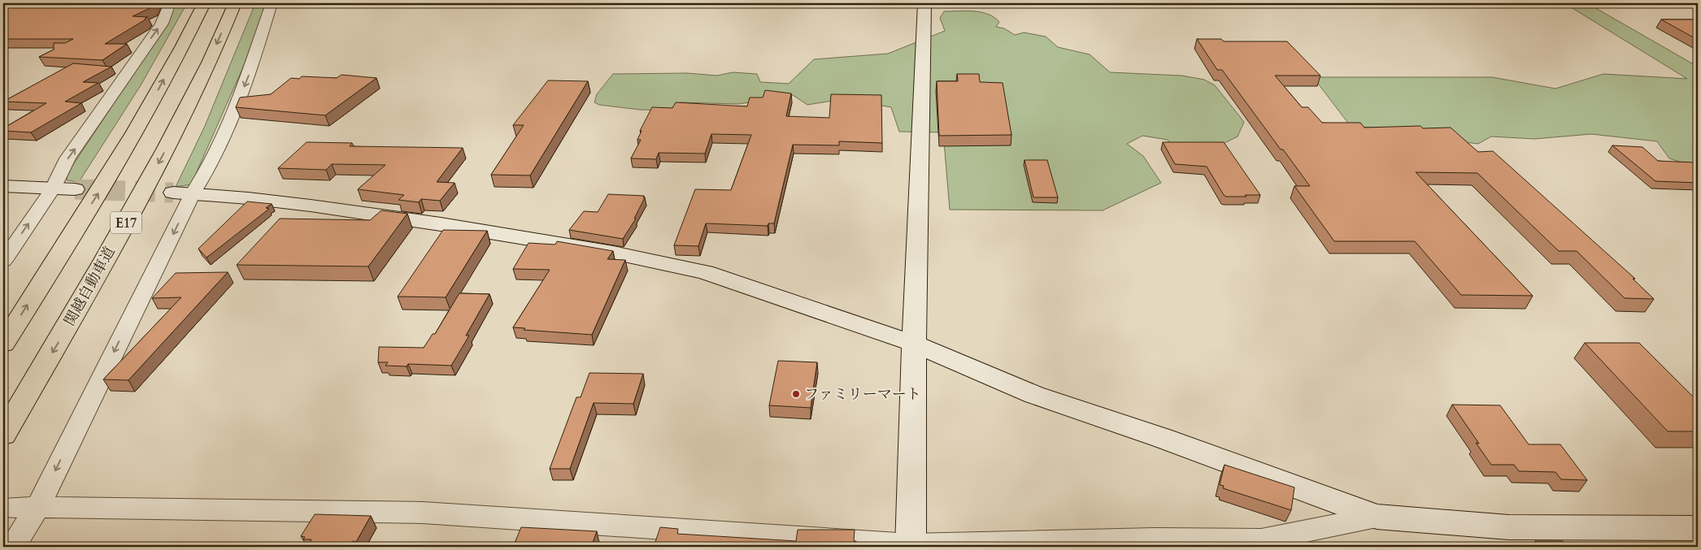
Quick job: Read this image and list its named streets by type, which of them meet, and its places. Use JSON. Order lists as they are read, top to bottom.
{
  "streets": {
    "highway": ["E17", "関越自動車道"]
  },
  "places": ["ファミリーマート"]
}
